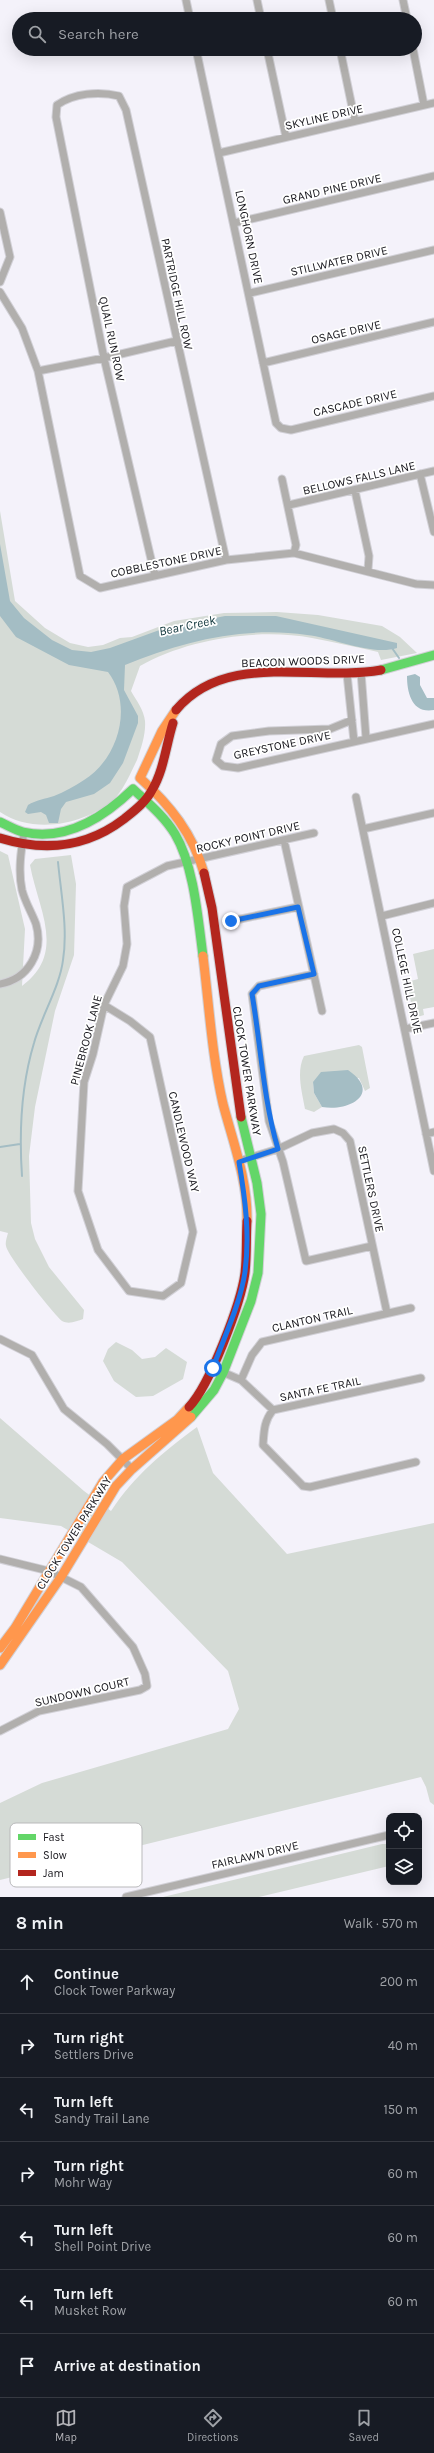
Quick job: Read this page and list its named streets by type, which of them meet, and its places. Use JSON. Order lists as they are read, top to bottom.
{
  "streets": {
    "street": [
      "SKYLINE DRIVE",
      "GRAND PINE DRIVE",
      "LONGHORN DRIVE",
      "STILLWATER DRIVE",
      "PARTRIDGE HILL ROW",
      "OSAGE DRIVE",
      "QUAIL RUN ROW",
      "CASCADE DRIVE",
      "BELLOWS FALLS LANE",
      "COBBLESTONE DRIVE",
      "BEACON WOODS DRIVE",
      "GREYSTONE DRIVE",
      "ROCKY POINT DRIVE",
      "COLLEGE HILL DRIVE",
      "PINEBROOK LANE",
      "CLOCK TOWER PARKWAY",
      "CANDLEWOOD WAY",
      "SETTLERS DRIVE",
      "CLANTON TRAIL",
      "SANTA FE TRAIL",
      "SUNDOWN COURT",
      "FAIRLAWN DRIVE"
    ]
  },
  "crossings": [
    ["SKYLINE DRIVE", "LONGHORN DRIVE"],
    ["GRAND PINE DRIVE", "LONGHORN DRIVE"],
    ["LONGHORN DRIVE", "STILLWATER DRIVE"],
    ["LONGHORN DRIVE", "OSAGE DRIVE"],
    ["LONGHORN DRIVE", "CASCADE DRIVE"],
    ["PARTRIDGE HILL ROW", "QUAIL RUN ROW"],
    ["PARTRIDGE HILL ROW", "COBBLESTONE DRIVE"],
    ["QUAIL RUN ROW", "COBBLESTONE DRIVE"],
    ["BEACON WOODS DRIVE", "CLOCK TOWER PARKWAY"],
    ["ROCKY POINT DRIVE", "PINEBROOK LANE"],
    ["ROCKY POINT DRIVE", "CLOCK TOWER PARKWAY"],
    ["PINEBROOK LANE", "CLOCK TOWER PARKWAY"],
    ["PINEBROOK LANE", "CANDLEWOOD WAY"],
    ["CLOCK TOWER PARKWAY", "SETTLERS DRIVE"],
    ["CLOCK TOWER PARKWAY", "SANTA FE TRAIL"],
    ["CLOCK TOWER PARKWAY", "SUNDOWN COURT"],
    ["SETTLERS DRIVE", "CLANTON TRAIL"],
    ["CLANTON TRAIL", "SANTA FE TRAIL"]
  ],
  "water": ["Bear Creek"],
  "legend": ["Fast", "Slow", "Jam"],
  "page": {
    "search": "Search here",
    "heading": ["8 min", "Walk · 570 m"],
    "list": [
      ["Continue", "Clock Tower Parkway", "200 m"],
      ["Turn right", "Settlers Drive", "40 m"],
      ["Turn left", "Sandy Trail Lane", "150 m"],
      ["Turn right", "Mohr Way", "60 m"],
      ["Turn left", "Shell Point Drive", "60 m"],
      ["Turn left", "Musket Row", "60 m"],
      "Arrive at destination"
    ],
    "nav": ["Map", "Directions", "Saved"]
  }
}
